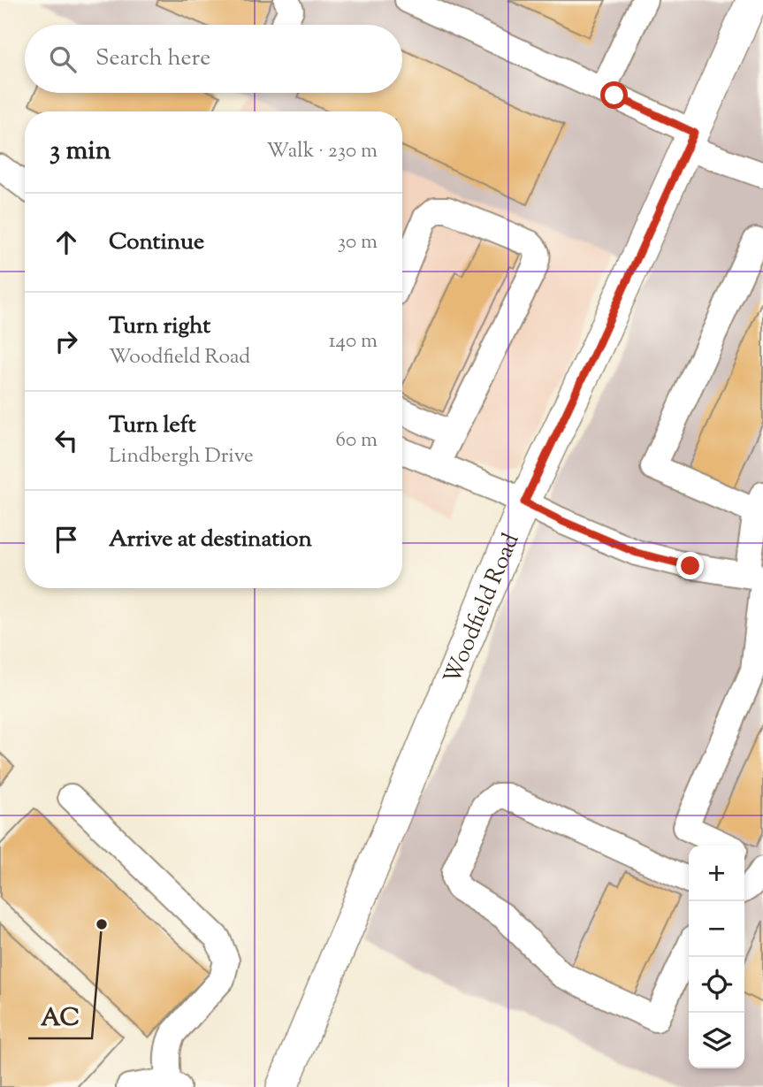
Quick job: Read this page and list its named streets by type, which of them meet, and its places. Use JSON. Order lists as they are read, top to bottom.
{
  "streets": {
    "main road": ["Woodfield Road"]
  },
  "places": ["AC"],
  "page": {
    "search": "Search here",
    "heading": ["3 min", "Walk · 230 m"],
    "list": [
      ["Continue", "30 m"],
      ["Turn right", "Woodfield Road", "140 m"],
      ["Turn left", "Lindbergh Drive", "60 m"],
      "Arrive at destination"
    ],
    "map_buttons": ["+", "−"]
  }
}
